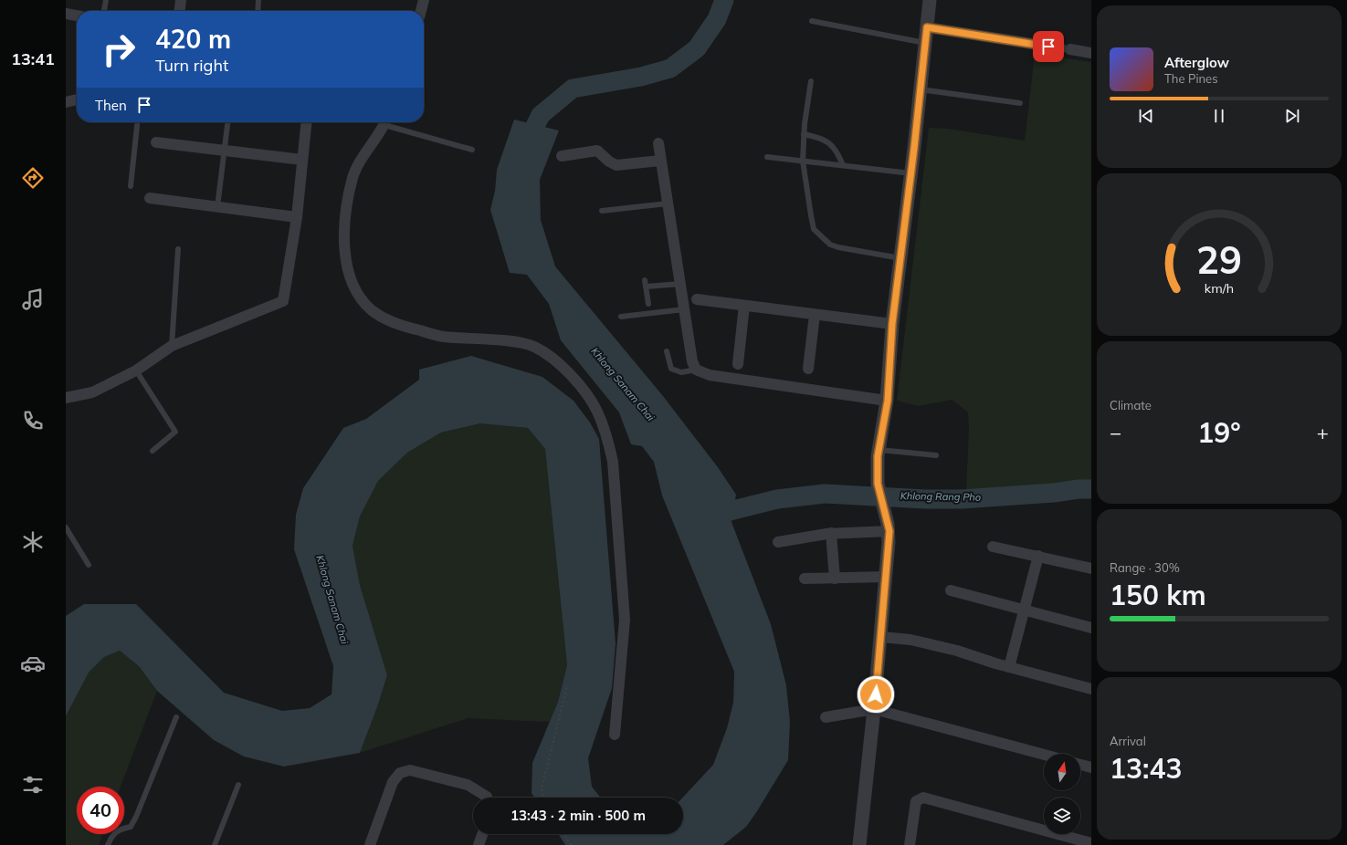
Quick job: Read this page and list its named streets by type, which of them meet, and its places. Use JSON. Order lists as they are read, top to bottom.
{
  "water": ["Khlong Sanam Chai", "Khlong Rang Pho"],
  "north": "top",
  "page": {
    "tabs": "13:41",
    "turn": ["420 m", "Turn right"],
    "song": ["Afterglow", "The Pines"],
    "then": "Then",
    "tile": [
      "Climate",
      ["Range · 30%", "150 km"],
      ["Arrival", "13:43"]
    ],
    "heat": ["−", "19°", "+"],
    "limit": "40",
    "trip": "13:43 · 2 min · 500 m",
    "gauge": ["29", "km/h"]
  }
}
